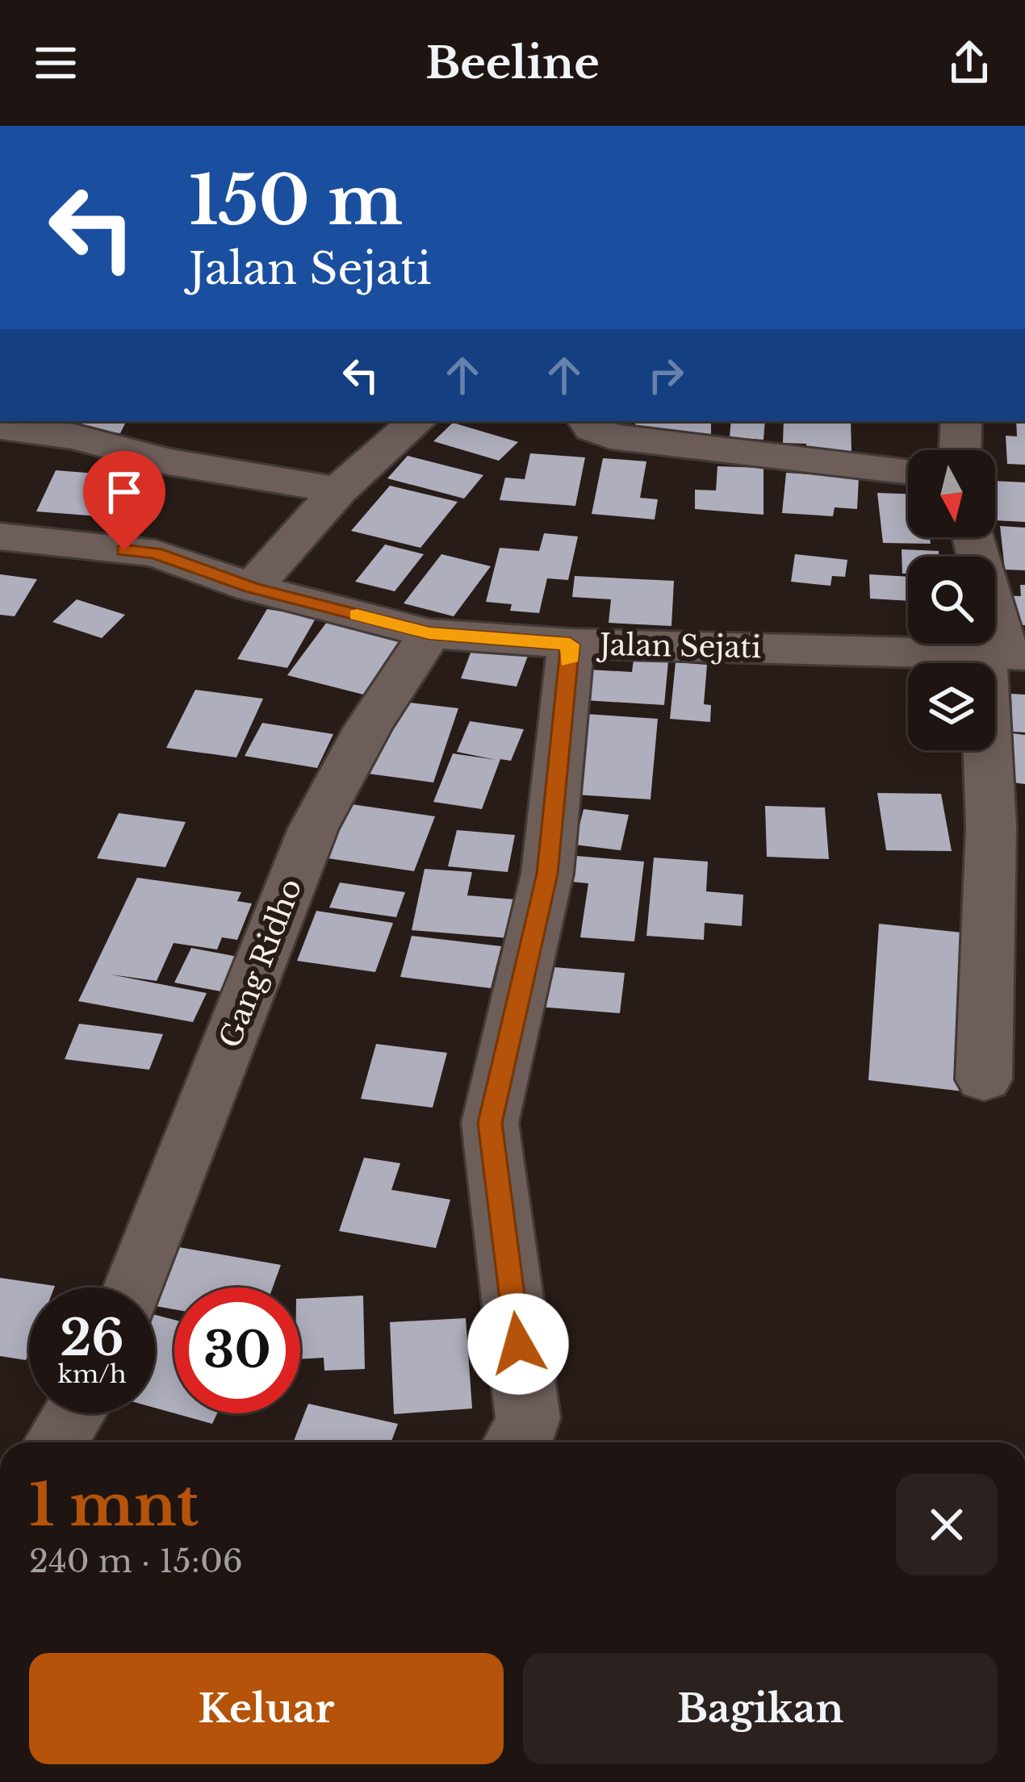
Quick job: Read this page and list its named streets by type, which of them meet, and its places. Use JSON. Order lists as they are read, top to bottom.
{
  "streets": {
    "street": ["Jalan Sejati", "Gang Ridho"]
  },
  "crossings": [
    ["Jalan Sejati", "Gang Ridho"]
  ],
  "north": "bottom",
  "page": {
    "header": "Beeline",
    "turn": ["150 m", "Jalan Sejati"],
    "speed": "26 km/h",
    "limit": "30",
    "heading": ["1 mnt", "240 m · 15:06"],
    "buttons": ["Keluar", "Bagikan"]
  }
}
